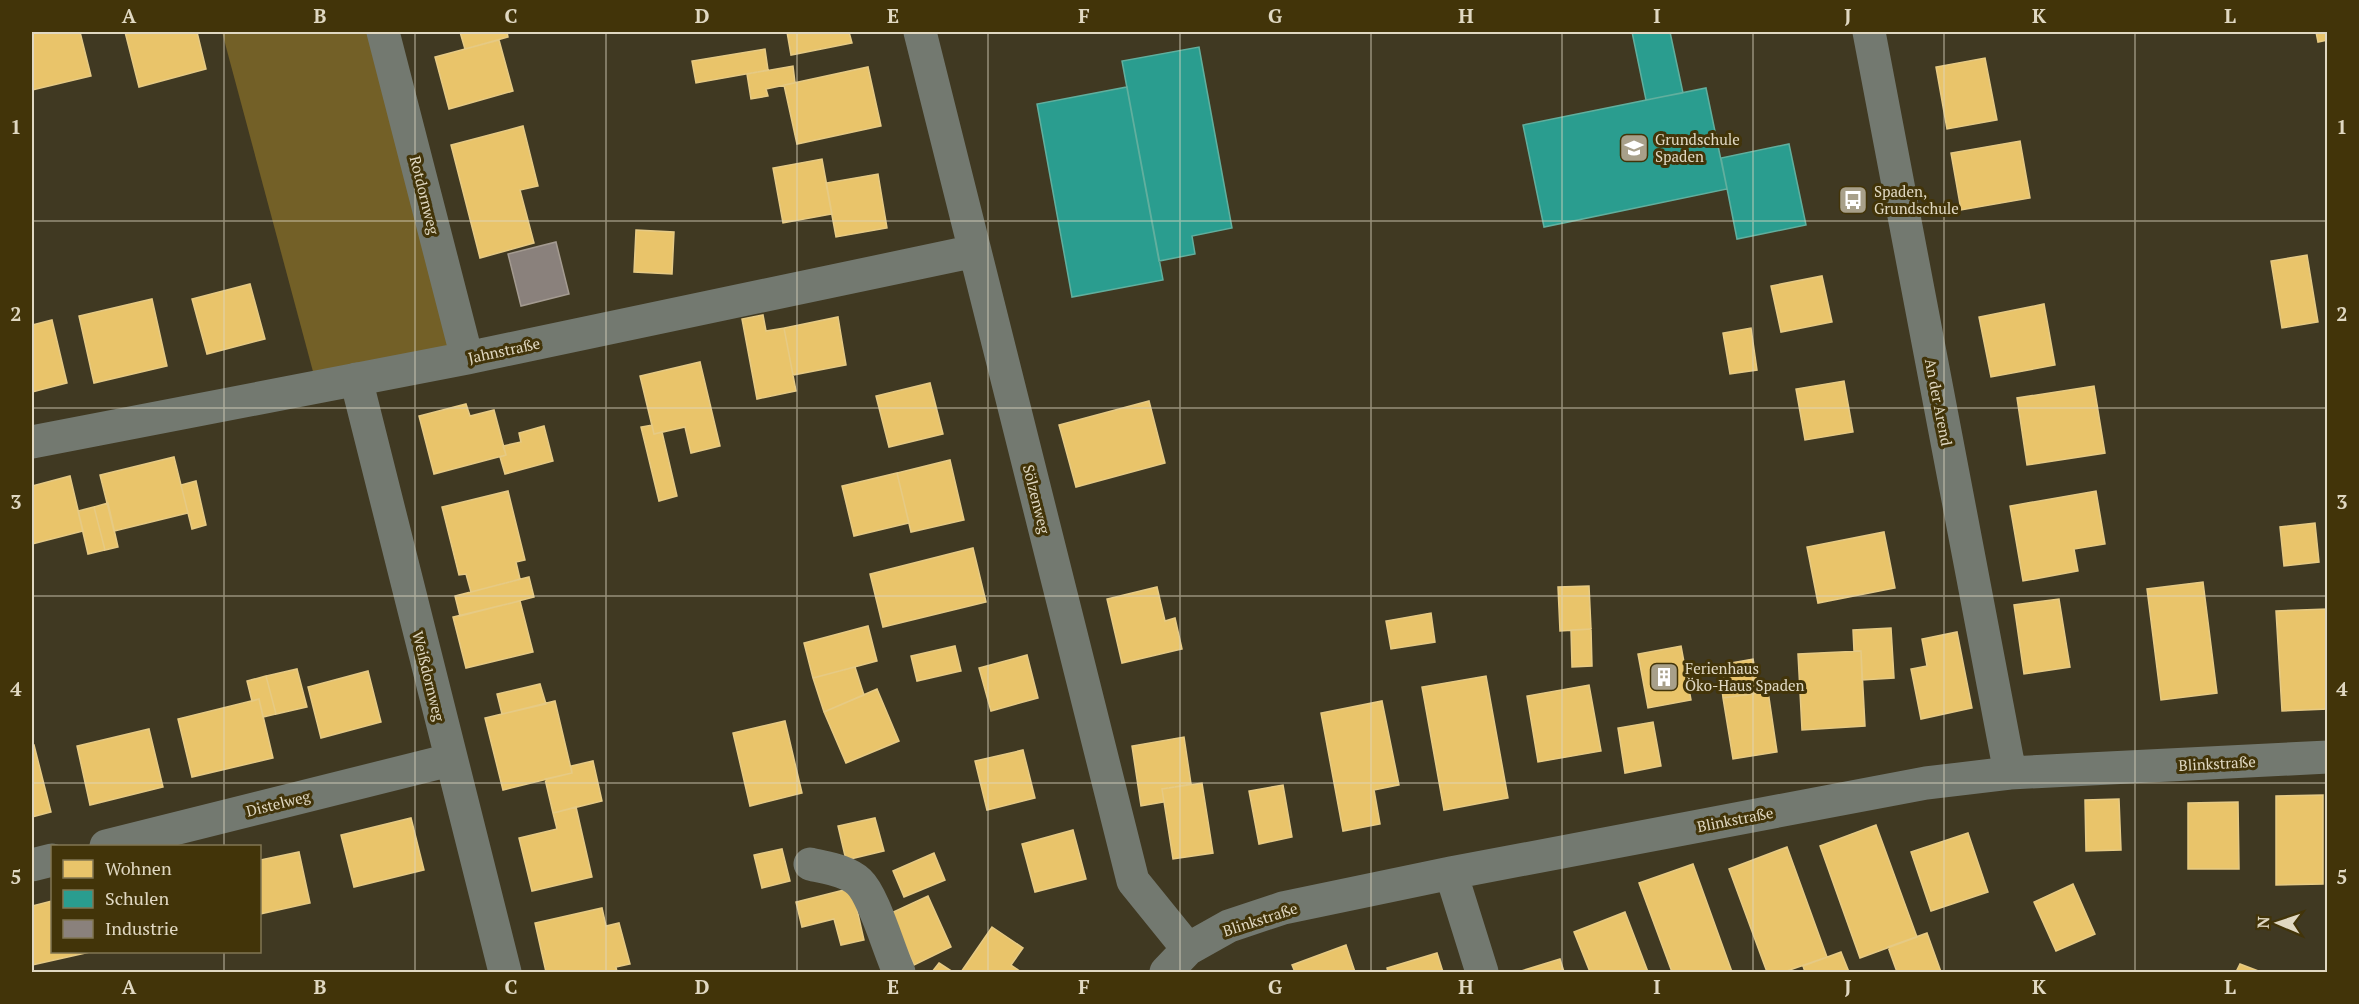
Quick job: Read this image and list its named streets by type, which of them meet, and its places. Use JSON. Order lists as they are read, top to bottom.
{
  "streets": {
    "street": [
      "Rotdornweg",
      "Jahnstraße",
      "An der Arend",
      "Sölzenweg",
      "Weißdornweg",
      "Blinkstraße",
      "Distelweg"
    ]
  },
  "crossings": [
    ["Rotdornweg", "Jahnstraße"],
    ["Jahnstraße", "Sölzenweg"],
    ["Jahnstraße", "Weißdornweg"],
    ["An der Arend", "Blinkstraße"],
    ["Sölzenweg", "Blinkstraße"],
    ["Weißdornweg", "Distelweg"]
  ],
  "places": {
    "school or university": ["Grundschule Spaden"],
    "bus stop": ["Spaden, Grundschule"],
    "building": ["Ferienhaus Öko-Haus Spaden"]
  },
  "legend": ["Wohnen", "Schulen", "Industrie"],
  "north": "left",
  "grid": {
    "columns": [
      "A",
      "B",
      "C",
      "D",
      "E",
      "F",
      "G",
      "H",
      "I",
      "J",
      "K",
      "L"
    ],
    "rows": [
      "1",
      "2",
      "3",
      "4",
      "5"
    ]
  }
}
